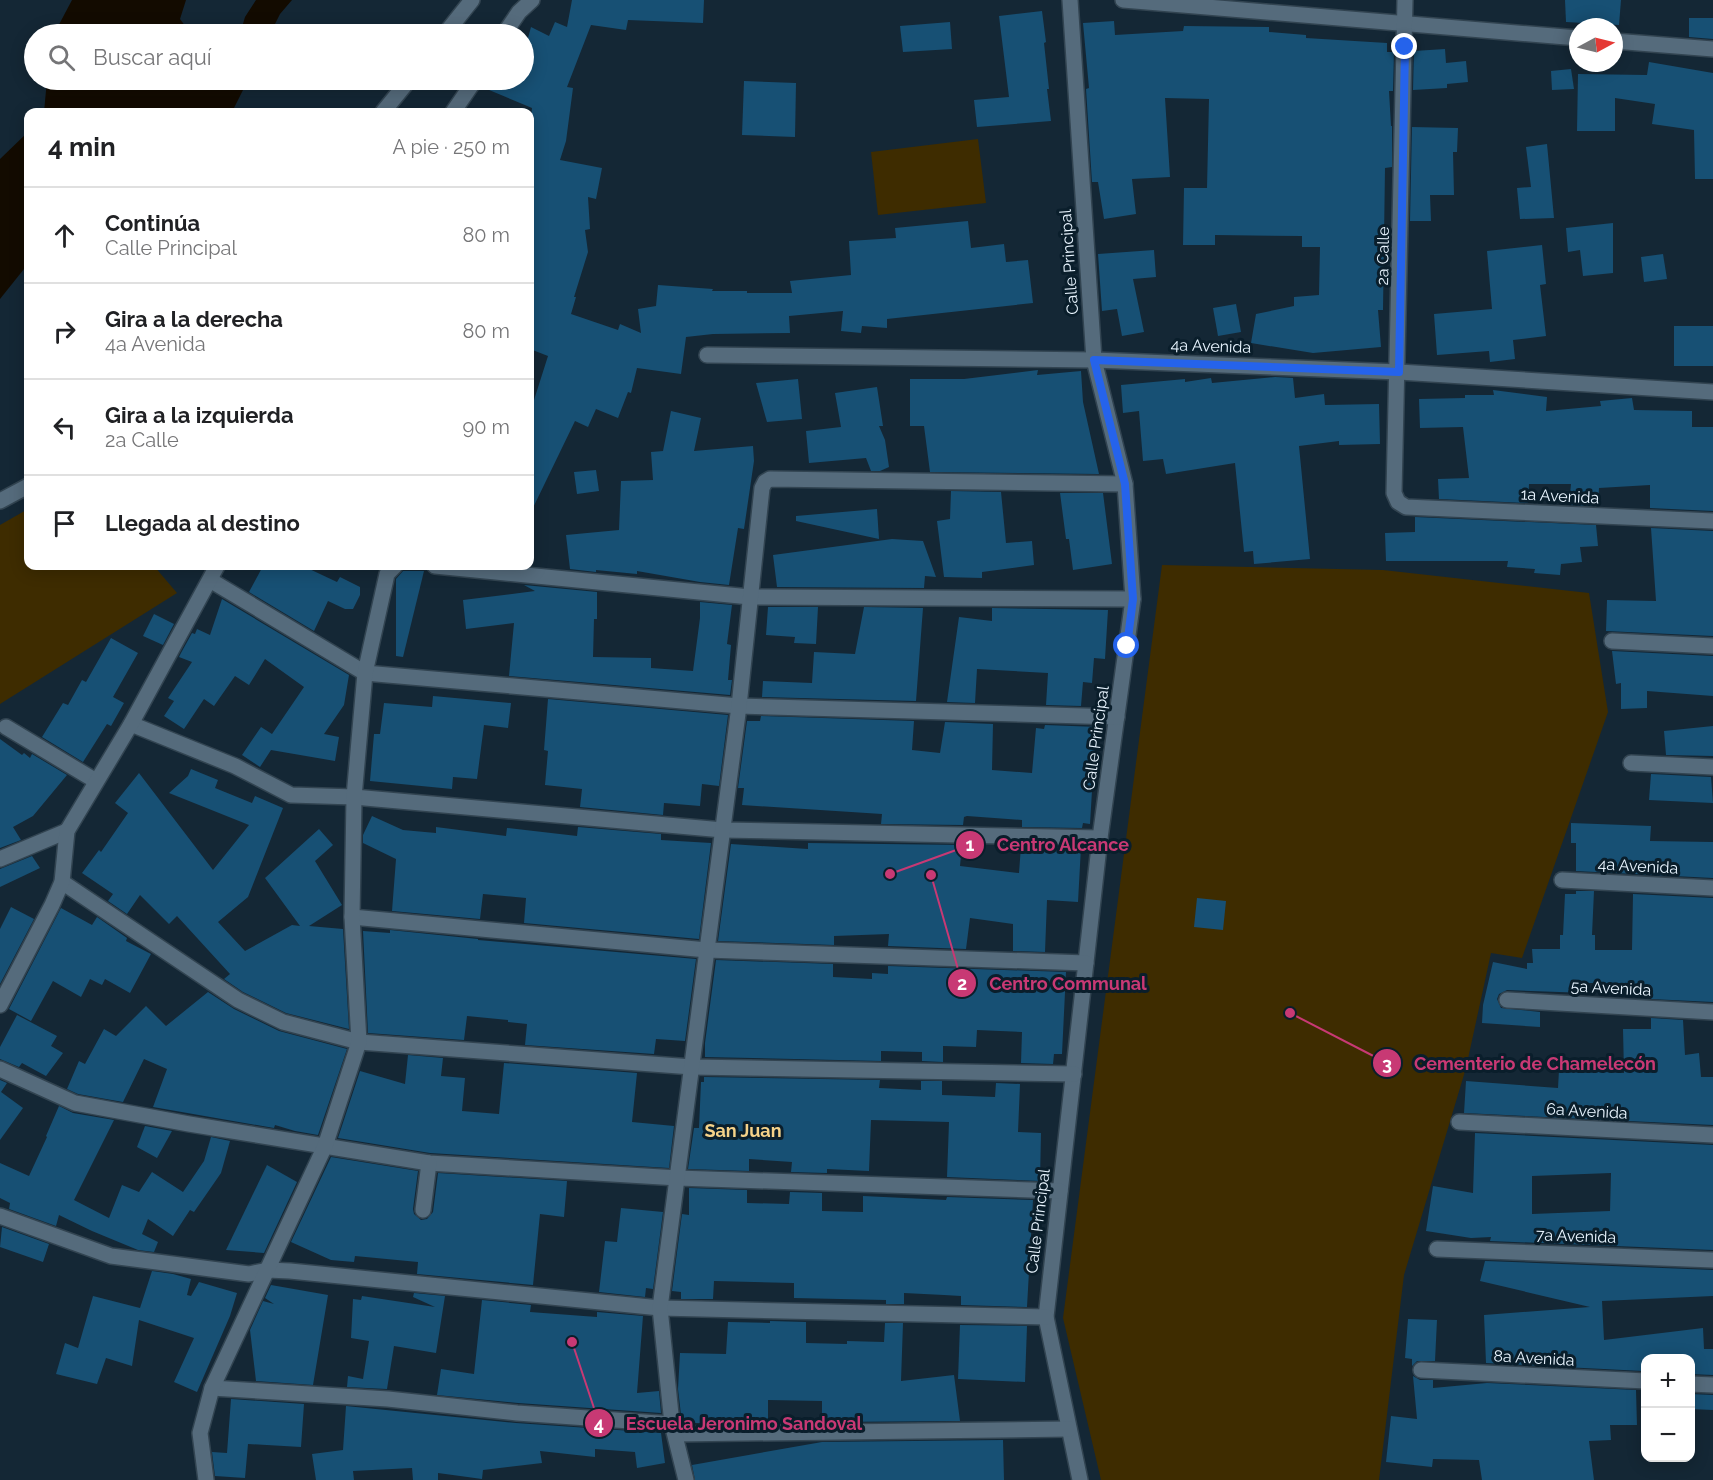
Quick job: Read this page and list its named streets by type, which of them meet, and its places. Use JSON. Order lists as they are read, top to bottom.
{
  "streets": {
    "street": [
      "2a Calle",
      "Calle Principal",
      "4a Avenida",
      "1a Avenida",
      "5a Avenida",
      "6a Avenida",
      "7a Avenida",
      "8a Avenida"
    ]
  },
  "crossings": [
    ["2a Calle", "4a Avenida"],
    ["2a Calle", "1a Avenida"],
    ["Calle Principal", "4a Avenida"]
  ],
  "districts": ["San Juan"],
  "places": [
    "Centro Alcance",
    "Centro Communal",
    "Cementerio de Chamelecón",
    "Escuela Jeronimo Sandoval"
  ],
  "north": "right",
  "page": {
    "search": "Buscar aquí",
    "heading": ["4 min", "A pie · 250 m"],
    "list": [
      ["Continúa", "Calle Principal", "80 m"],
      ["Gira a la derecha", "4a Avenida", "80 m"],
      ["Gira a la izquierda", "2a Calle", "90 m"],
      "Llegada al destino"
    ],
    "map_buttons": ["+", "−"]
  }
}
